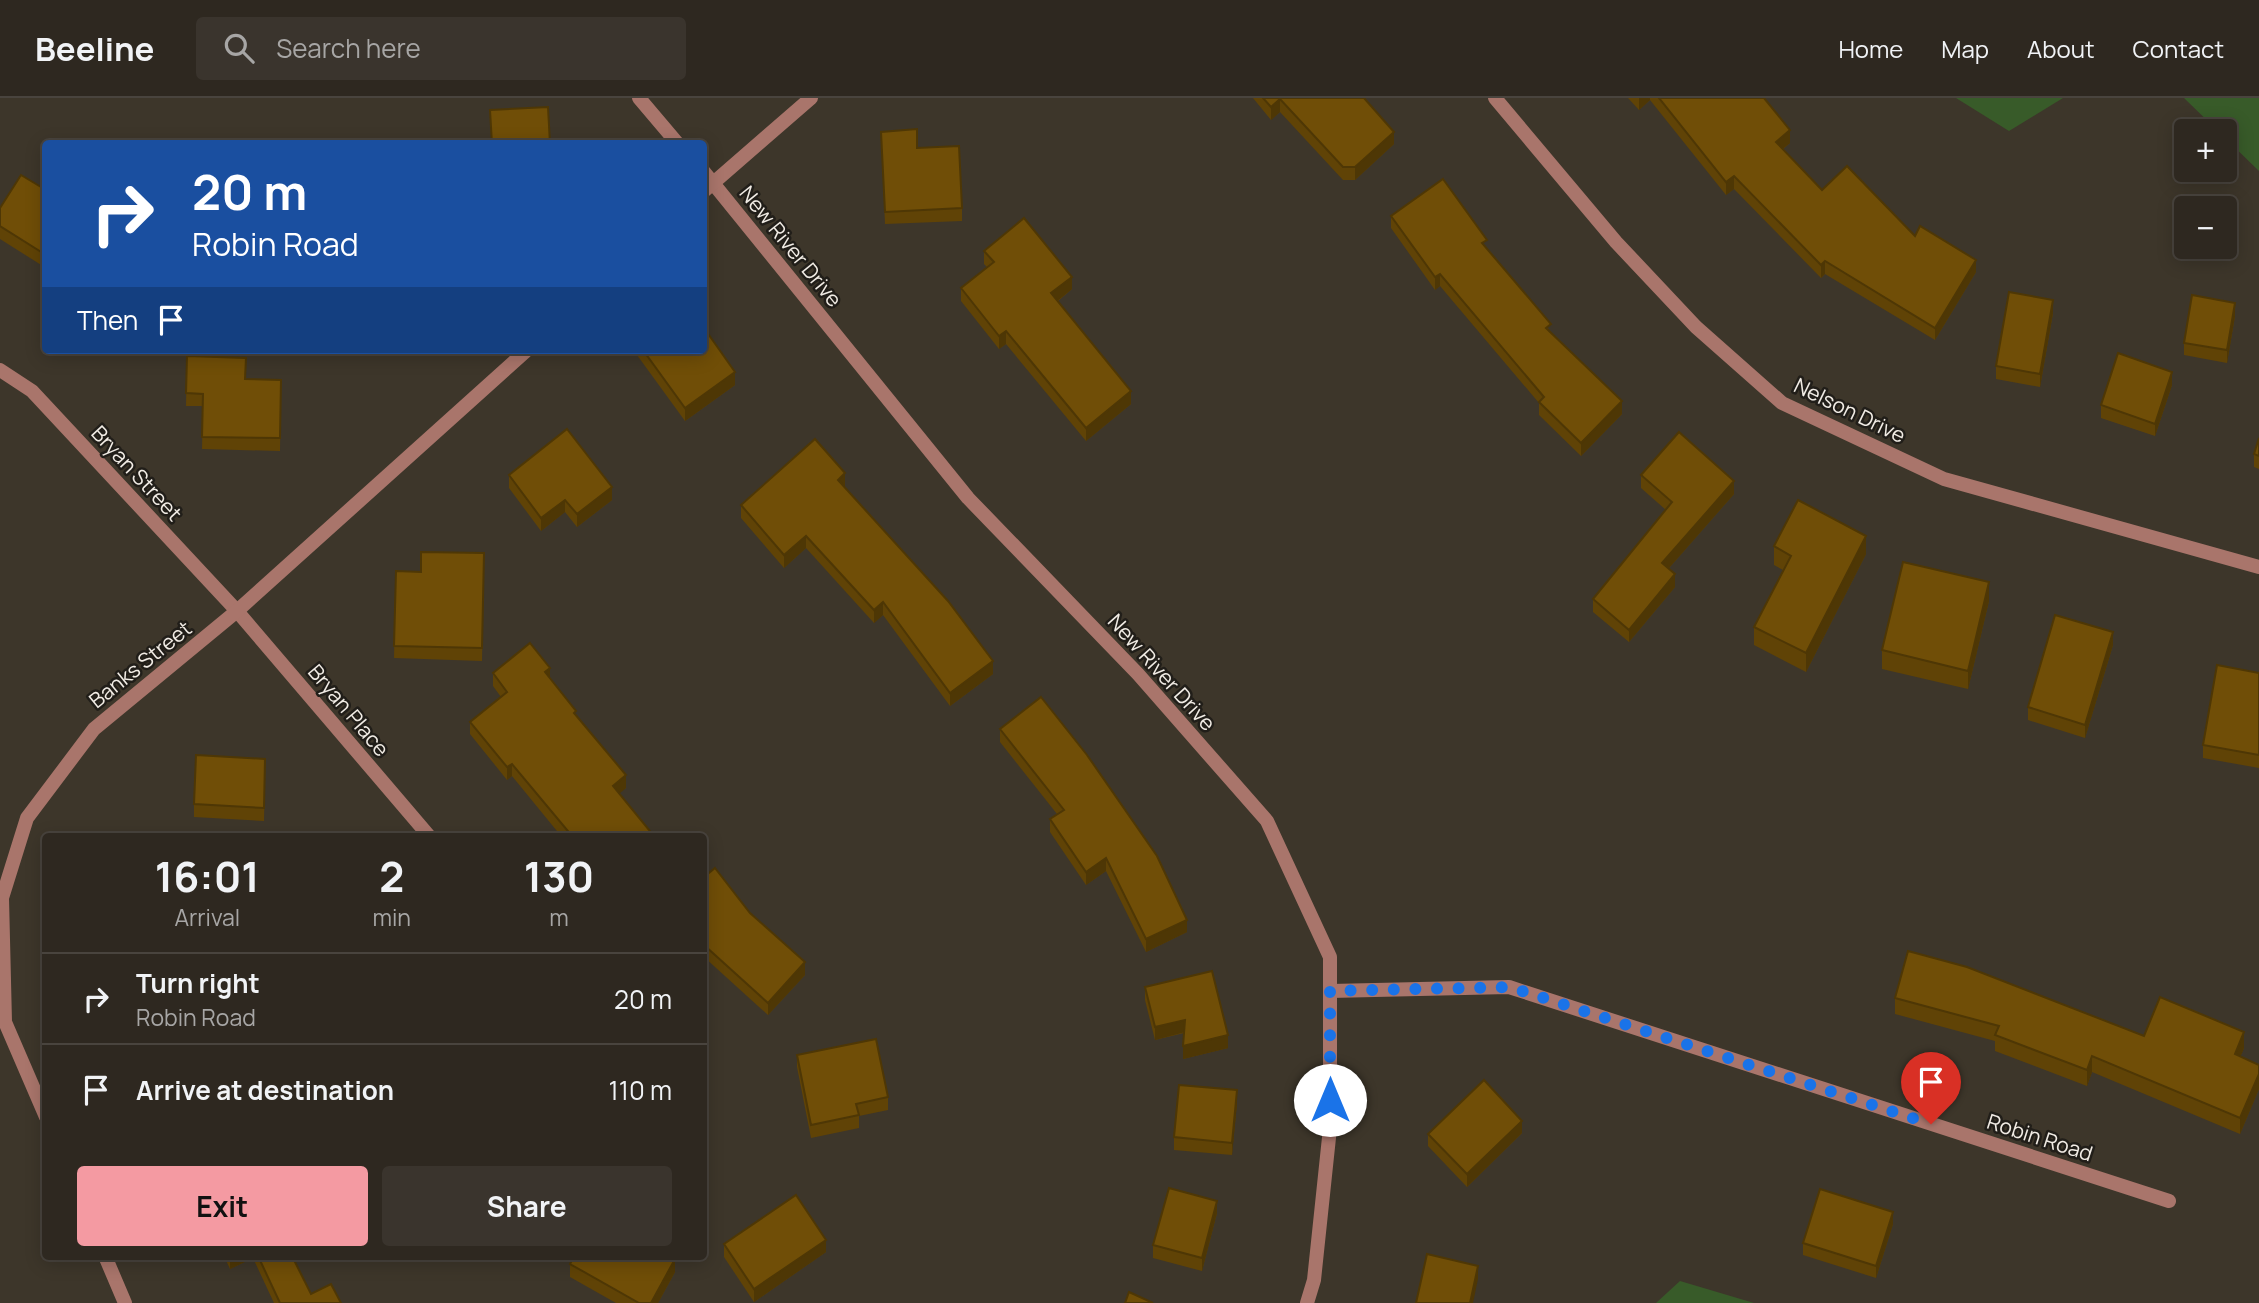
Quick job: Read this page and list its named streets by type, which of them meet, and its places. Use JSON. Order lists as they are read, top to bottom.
{
  "streets": {
    "street": [
      "New River Drive",
      "Nelson Drive",
      "Bryan Street",
      "Banks Street",
      "Bryan Place",
      "Robin Road"
    ]
  },
  "crossings": [
    ["New River Drive", "Robin Road"],
    ["Bryan Street", "Banks Street"],
    ["Bryan Street", "Bryan Place"],
    ["Banks Street", "Bryan Place"]
  ],
  "page": {
    "header": "Beeline",
    "search": "Search here",
    "nav": [
      "Home",
      "Map",
      "About",
      "Contact"
    ],
    "map_buttons": ["+", "−"],
    "turn": ["20 m", "Robin Road"],
    "then": "Then",
    "eta": [
      "16:01",
      "Arrival",
      "2",
      "min",
      "130",
      "m"
    ],
    "list": [
      {
        "name": "Turn right",
        "note": "Robin Road",
        "value": "20 m"
      },
      {
        "name": "Arrive at destination",
        "value": "110 m"
      }
    ],
    "buttons": ["Exit", "Share"]
  }
}
